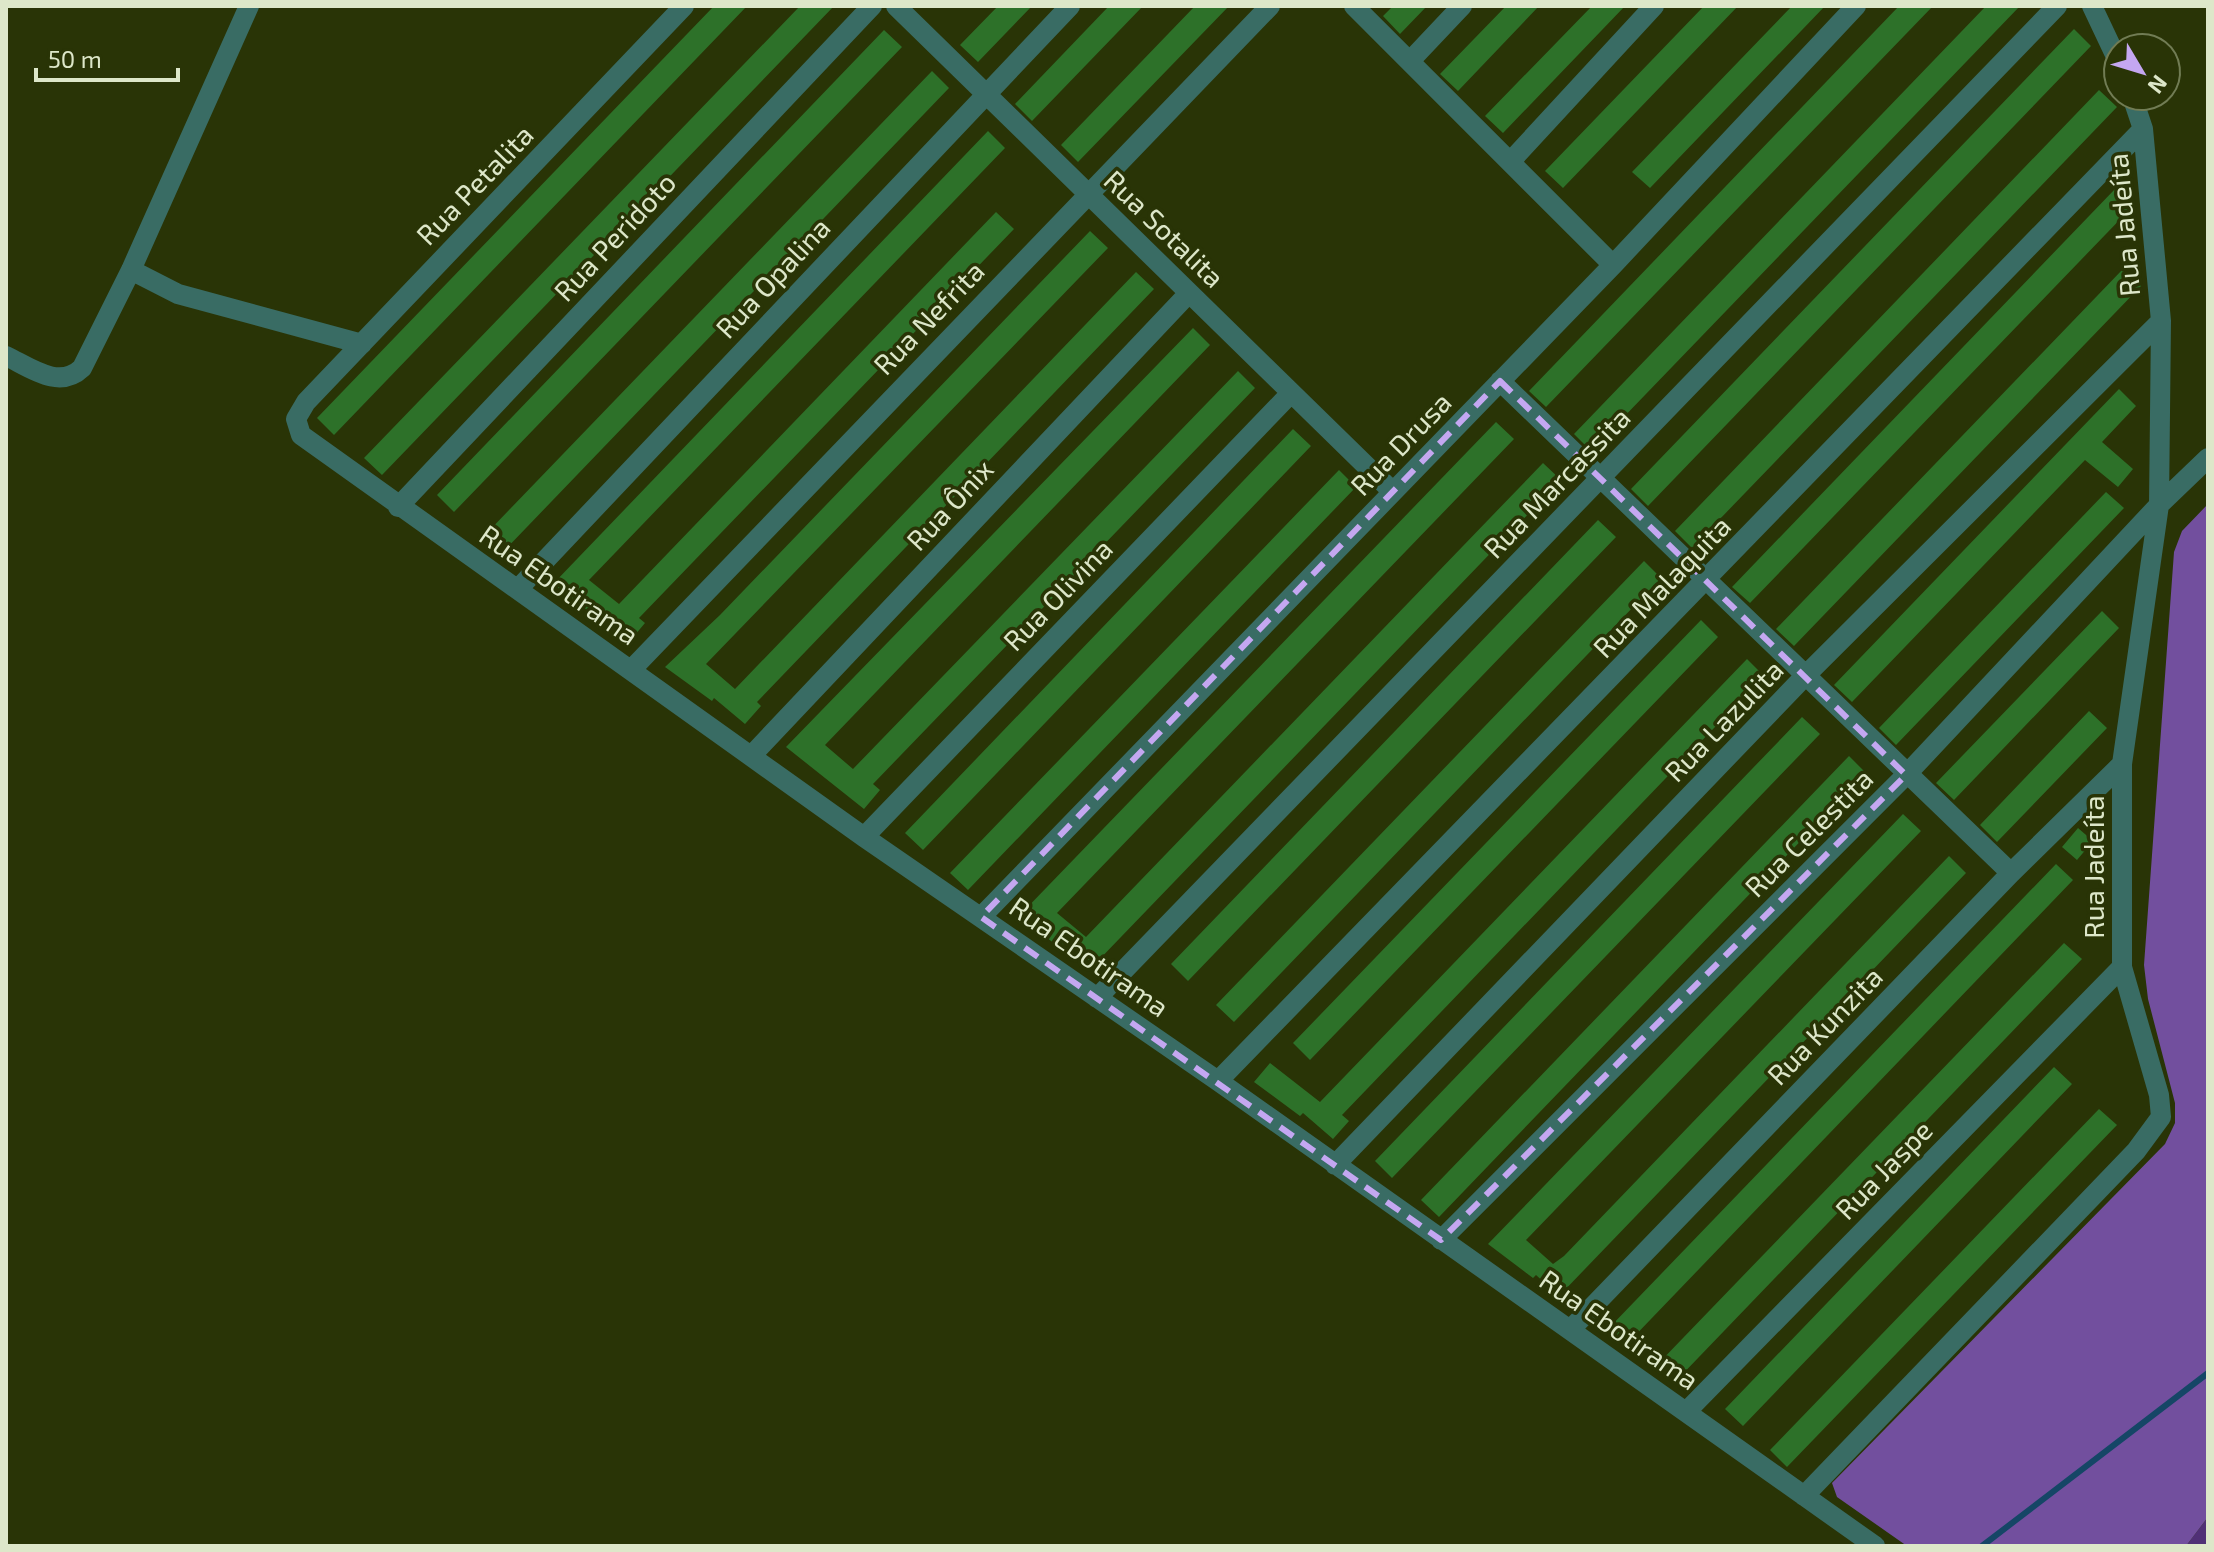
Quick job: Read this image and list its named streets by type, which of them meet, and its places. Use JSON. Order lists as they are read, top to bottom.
{
  "streets": {
    "street": [
      "Rua Petalita",
      "Rua Jadeíta",
      "Rua Sotalita",
      "Rua Peridoto",
      "Rua Opalina",
      "Rua Nefrita",
      "Rua Drusa",
      "Rua Marcassita",
      "Rua Ônix",
      "Rua Ebotirama",
      "Rua Malaquita",
      "Rua Olivina",
      "Rua Lazulita",
      "Rua Celestita",
      "Rua Kunzita",
      "Rua Jaspe"
    ]
  },
  "crossings": [
    ["Rua Petalita", "Rua Ebotirama"],
    ["Rua Jadeíta", "Rua Ebotirama"],
    ["Rua Jadeíta", "Rua Malaquita"],
    ["Rua Jadeíta", "Rua Lazulita"],
    ["Rua Jadeíta", "Rua Celestita"],
    ["Rua Jadeíta", "Rua Kunzita"],
    ["Rua Jadeíta", "Rua Jaspe"],
    ["Rua Sotalita", "Rua Opalina"],
    ["Rua Sotalita", "Rua Nefrita"],
    ["Rua Sotalita", "Rua Drusa"],
    ["Rua Sotalita", "Rua Ônix"],
    ["Rua Sotalita", "Rua Olivina"],
    ["Rua Peridoto", "Rua Ebotirama"],
    ["Rua Opalina", "Rua Ebotirama"],
    ["Rua Nefrita", "Rua Ebotirama"],
    ["Rua Drusa", "Rua Ebotirama"],
    ["Rua Marcassita", "Rua Ebotirama"],
    ["Rua Ônix", "Rua Ebotirama"],
    ["Rua Ebotirama", "Rua Malaquita"],
    ["Rua Ebotirama", "Rua Olivina"],
    ["Rua Ebotirama", "Rua Lazulita"],
    ["Rua Ebotirama", "Rua Celestita"],
    ["Rua Ebotirama", "Rua Kunzita"],
    ["Rua Ebotirama", "Rua Jaspe"]
  ],
  "scale_bar": "50 m",
  "north": "bottom right"
}
